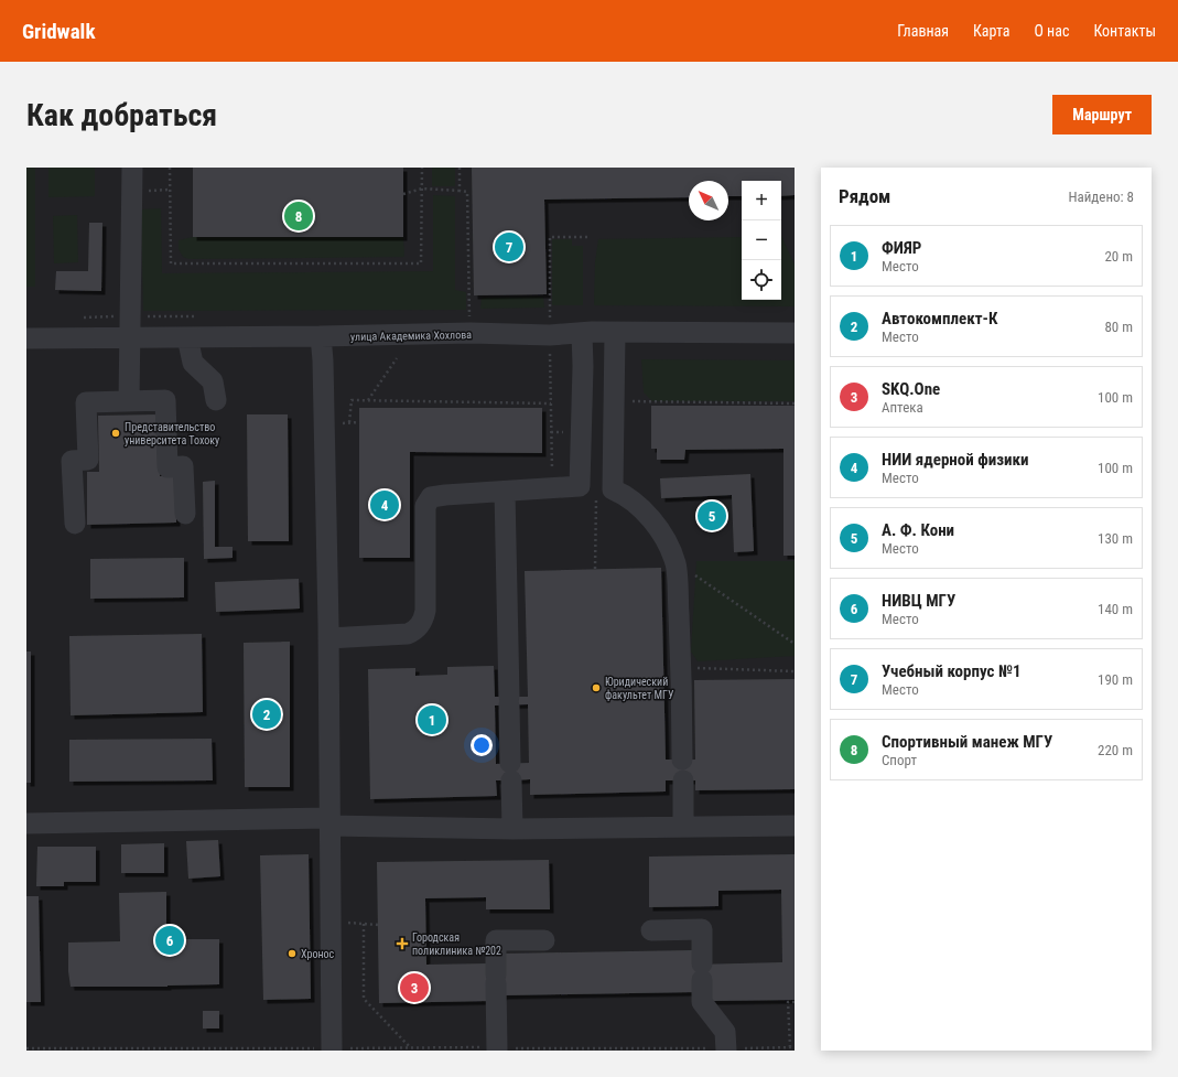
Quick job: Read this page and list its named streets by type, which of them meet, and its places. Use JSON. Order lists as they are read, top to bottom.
{
  "streets": {
    "street": ["улица Академика Хохлова"]
  },
  "places": {
    "other": ["Представительство университета Тохоку", "Юридический факультет МГУ", "Хронос"],
    "health": ["Городская поликлиника №202"]
  },
  "north": "top left",
  "page": {
    "header": "Gridwalk",
    "nav": [
      "Главная",
      "Карта",
      "О нас",
      "Контакты"
    ],
    "buttons": "Маршрут",
    "title": "Как добраться",
    "heading": ["Рядом", "Найдено: 8"],
    "map_buttons": ["+", "−"],
    "pins": [
      "8",
      "7",
      "4",
      "5",
      "2",
      "1",
      "6",
      "3"
    ],
    "list": [
      {
        "mark": "1",
        "name": "ФИЯР",
        "note": "Место",
        "value": "20 m"
      },
      {
        "mark": "2",
        "name": "Автокомплект-К",
        "note": "Место",
        "value": "80 m"
      },
      {
        "mark": "3",
        "name": "SKQ.One",
        "note": "Аптека",
        "value": "100 m"
      },
      {
        "mark": "4",
        "name": "НИИ ядерной физики",
        "note": "Место",
        "value": "100 m"
      },
      {
        "mark": "5",
        "name": "А. Ф. Кони",
        "note": "Место",
        "value": "130 m"
      },
      {
        "mark": "6",
        "name": "НИВЦ МГУ",
        "note": "Место",
        "value": "140 m"
      },
      {
        "mark": "7",
        "name": "Учебный корпус №1",
        "note": "Место",
        "value": "190 m"
      },
      {
        "mark": "8",
        "name": "Спортивный манеж МГУ",
        "note": "Спорт",
        "value": "220 m"
      }
    ]
  }
}
